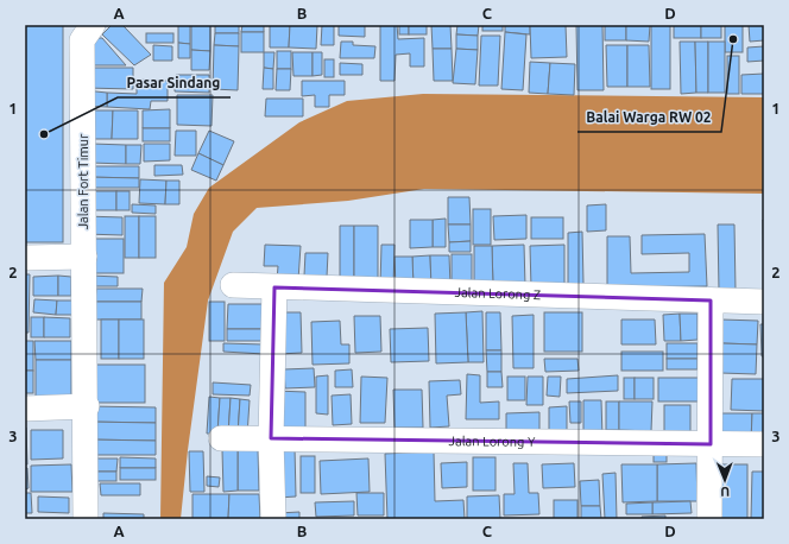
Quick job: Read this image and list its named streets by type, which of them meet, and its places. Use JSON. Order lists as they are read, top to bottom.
{
  "streets": {
    "street": ["Jalan Fort Timur", "Jalan Lorong Z", "Jalan Lorong Y"]
  },
  "places": ["Balai Warga RW 02", "Pasar Sindang"],
  "north": "bottom",
  "grid": {
    "columns": [
      "A",
      "B",
      "C",
      "D"
    ],
    "rows": ["1", "2", "3"]
  }
}
